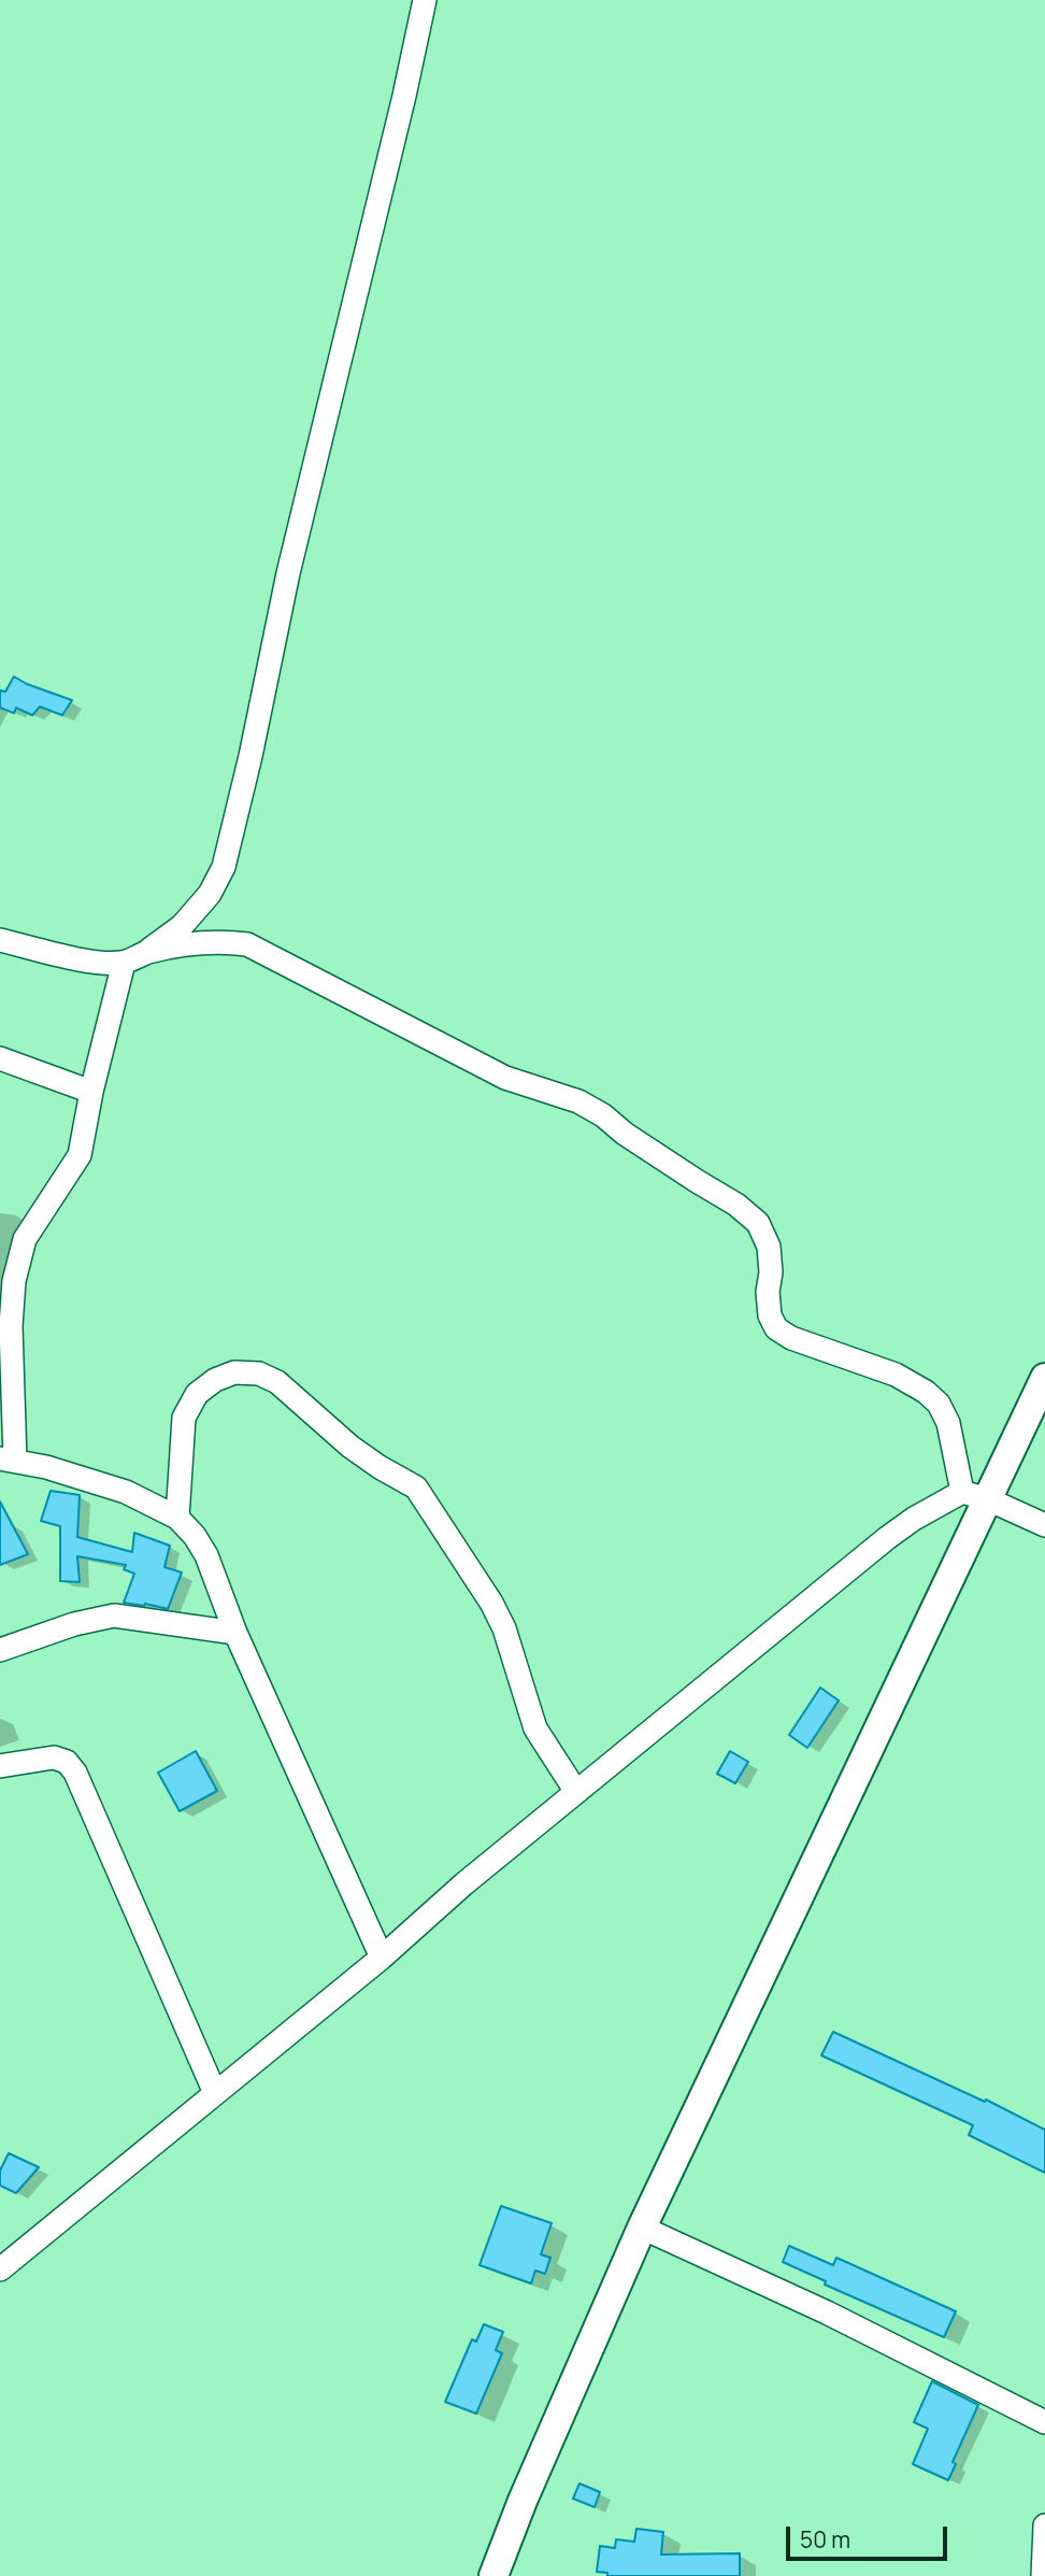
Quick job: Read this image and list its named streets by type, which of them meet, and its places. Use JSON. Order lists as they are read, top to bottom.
{
  "scale_bar": "50 m"
}
